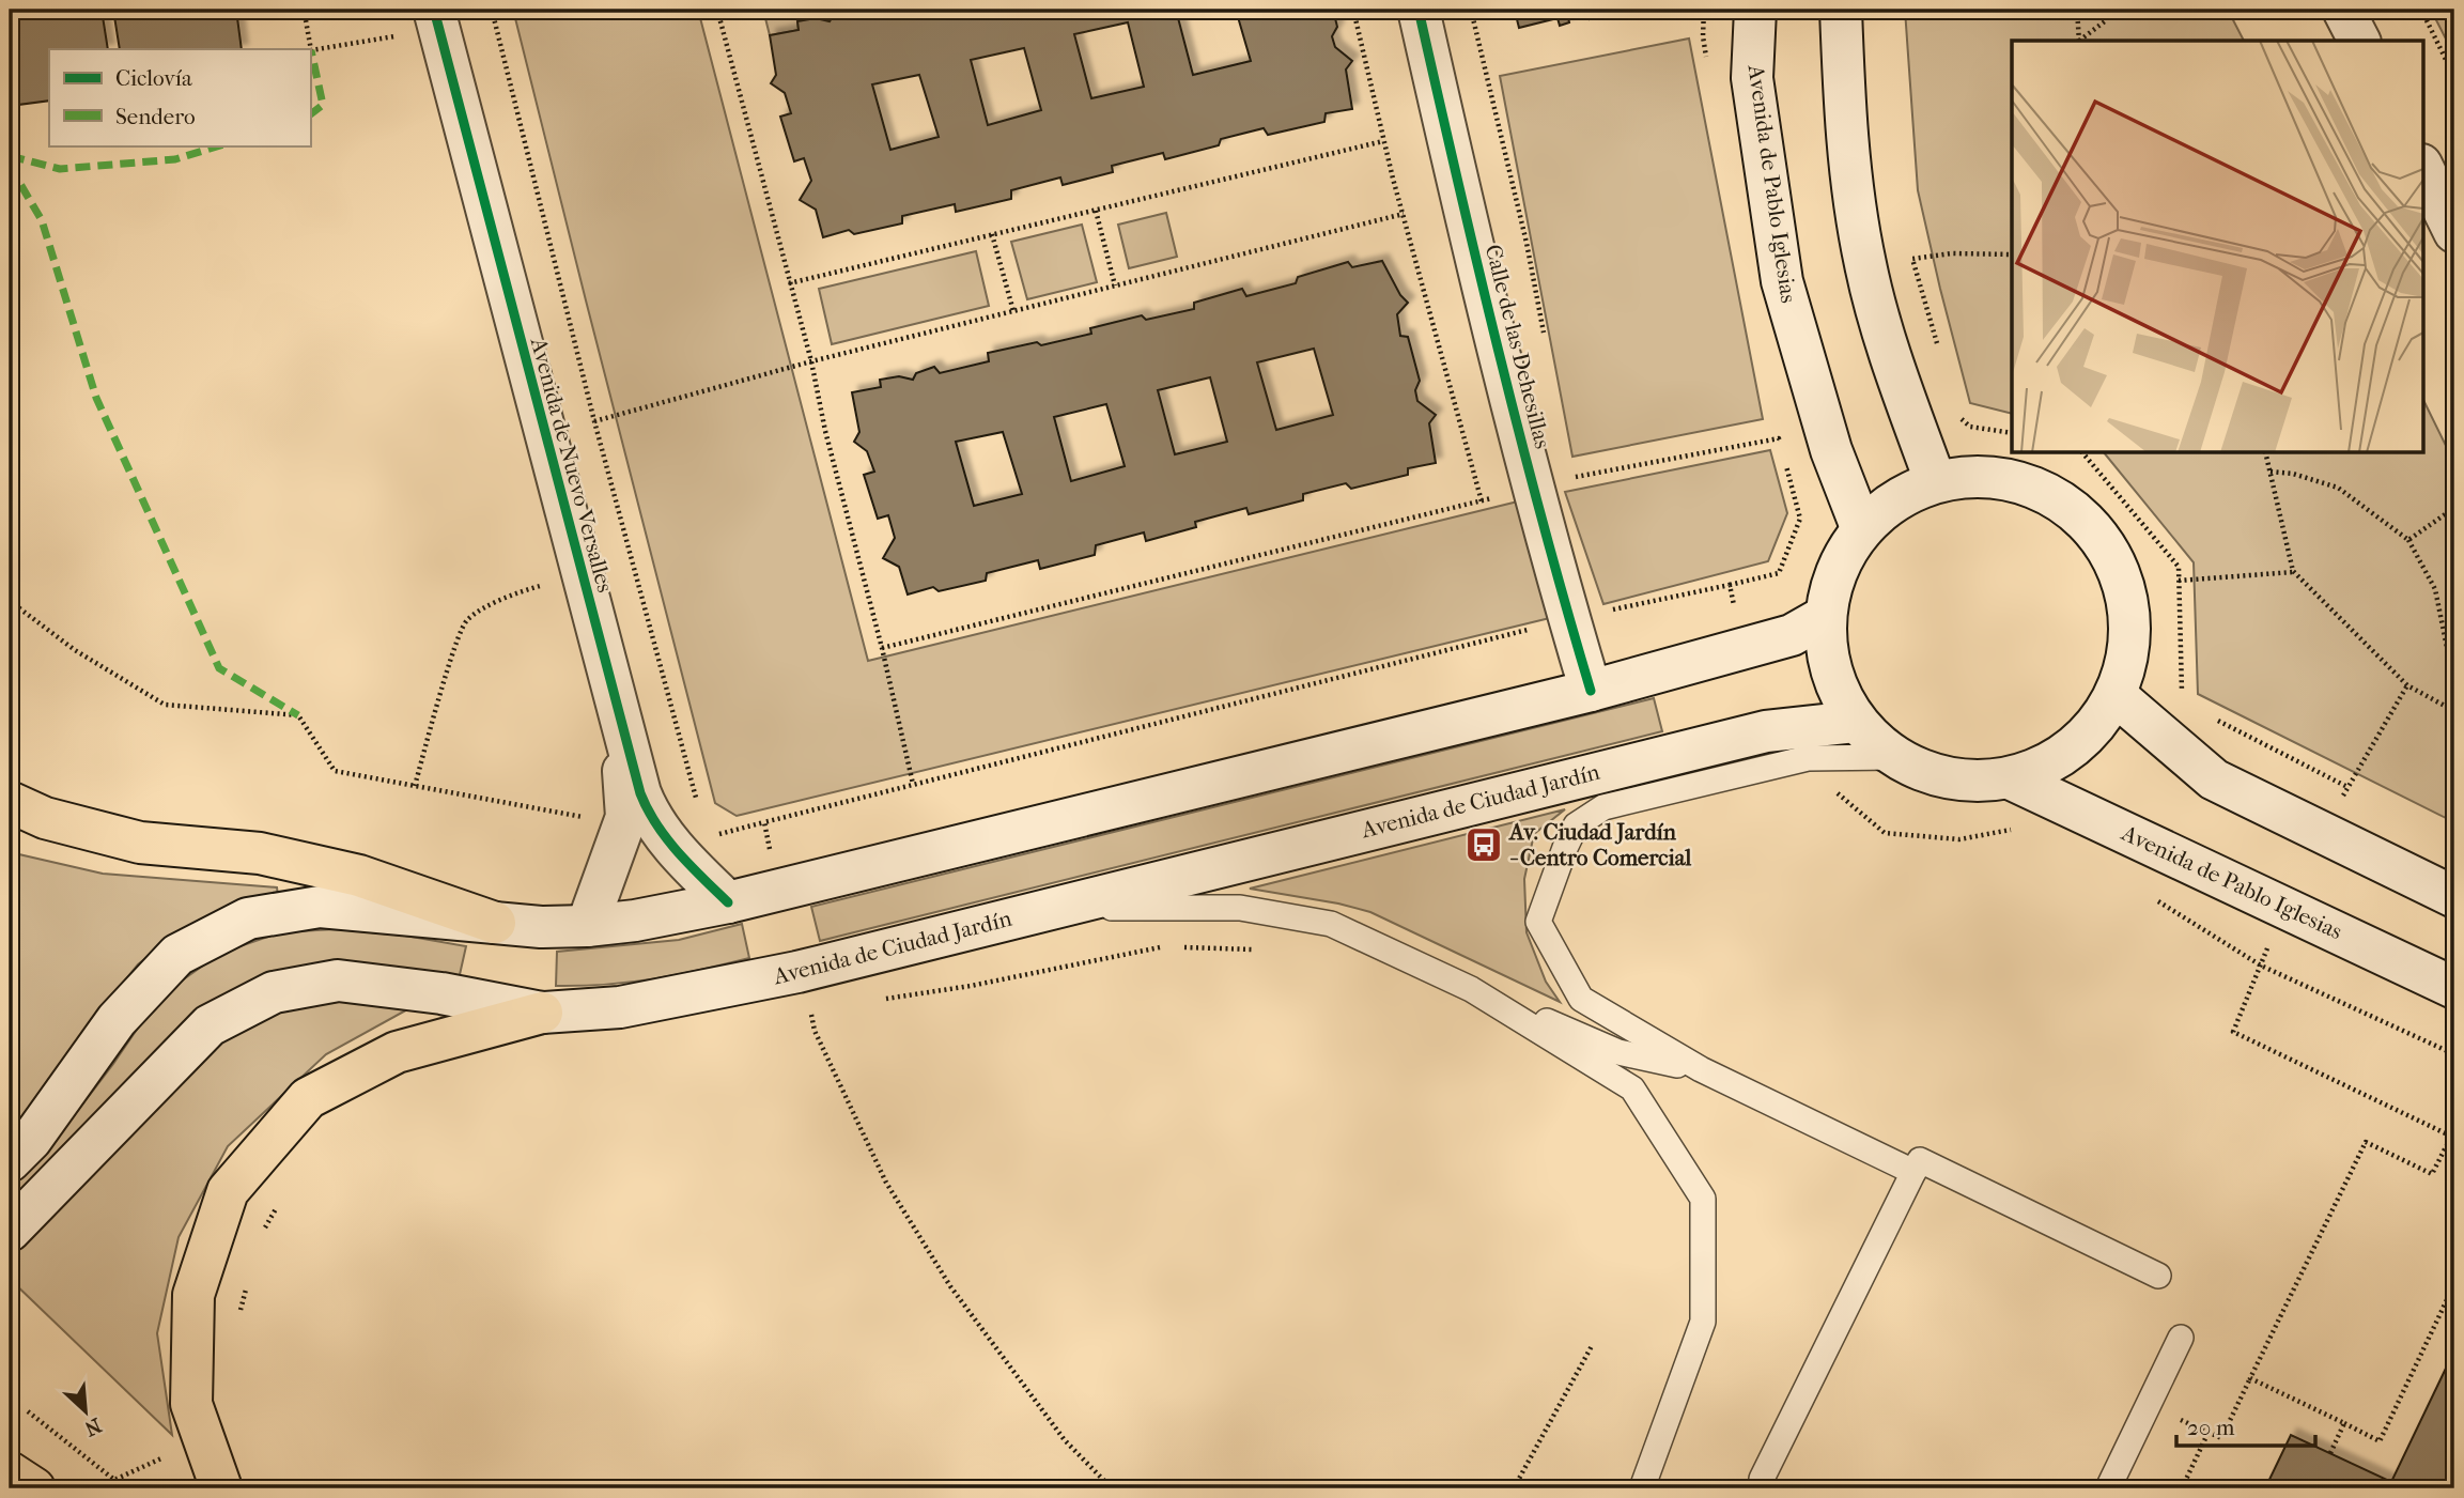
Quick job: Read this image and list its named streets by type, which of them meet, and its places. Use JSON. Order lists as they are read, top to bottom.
{
  "streets": {
    "main road": [
      "Avenida de Pablo Iglesias",
      "Calle de las Dehesillas",
      "Avenida de Nuevo Versalles",
      "Avenida de Ciudad Jardín"
    ]
  },
  "places": {
    "bus stop": ["Av. Ciudad Jardín - Centro Comercial"]
  },
  "legend": ["Ciclovía", "Sendero"],
  "scale_bar": "20 m",
  "north": "bottom right"
}
